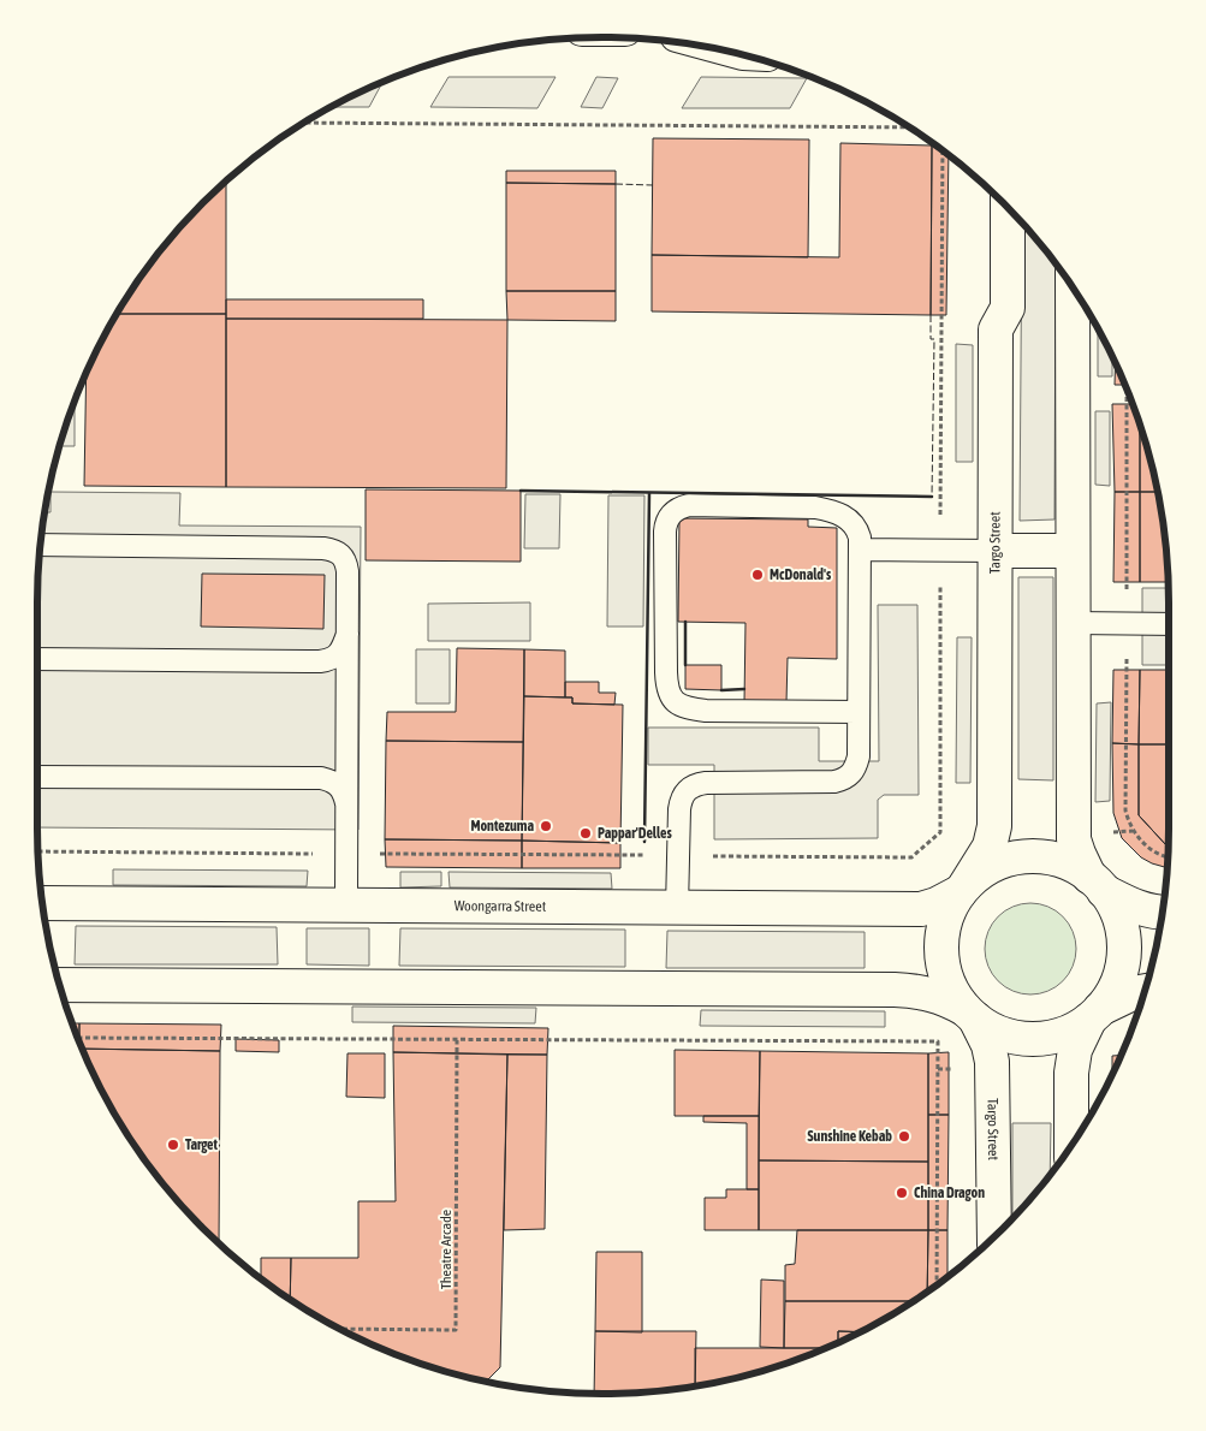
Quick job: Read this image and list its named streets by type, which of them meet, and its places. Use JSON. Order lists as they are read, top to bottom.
{
  "streets": {
    "street": ["Targo Street", "Woongarra Street"],
    "path": ["Theatre Arcade"]
  },
  "crossings": [
    ["Targo Street", "Woongarra Street"]
  ],
  "places": [
    "McDonald's",
    "Montezuma",
    "Pappar'Delles",
    "Sunshine Kebab",
    "Target",
    "China Dragon"
  ]
}
